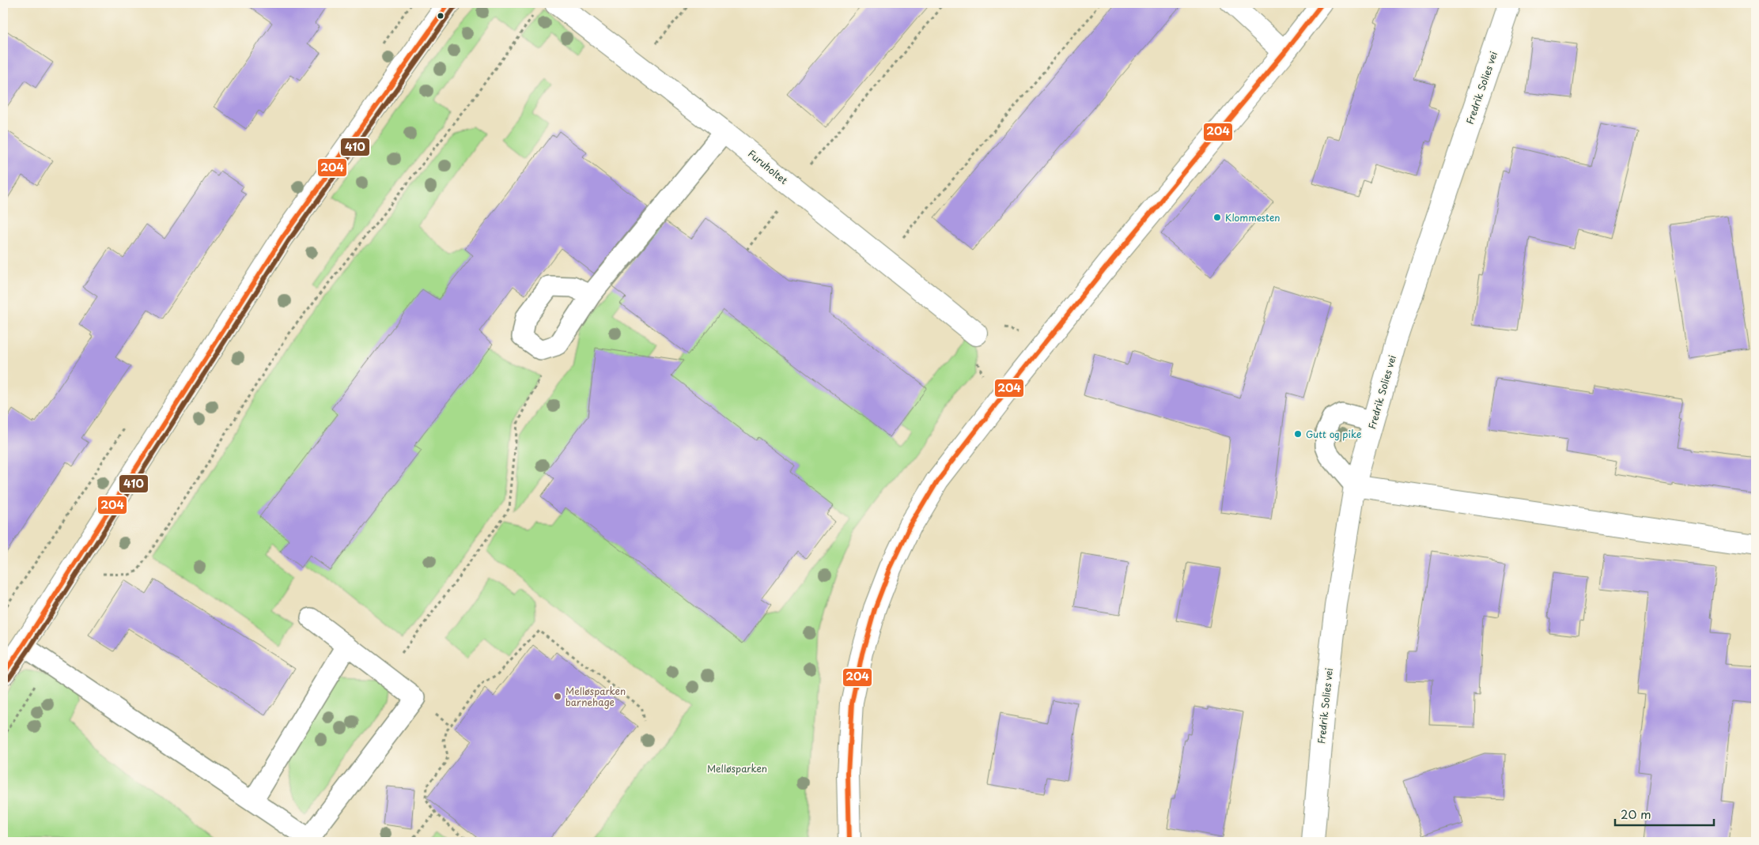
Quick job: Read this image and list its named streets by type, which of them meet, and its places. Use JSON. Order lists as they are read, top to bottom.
{
  "streets": {
    "street": ["Fredrik Solies vei", "Furuholtet"]
  },
  "parks": ["Melløsparken"],
  "places": ["Klommesten", "Gutt og pike", "Melløsparken barnehage"],
  "lines": ["transit line 204", "transit line 410"],
  "scale_bar": "20 m"
}
